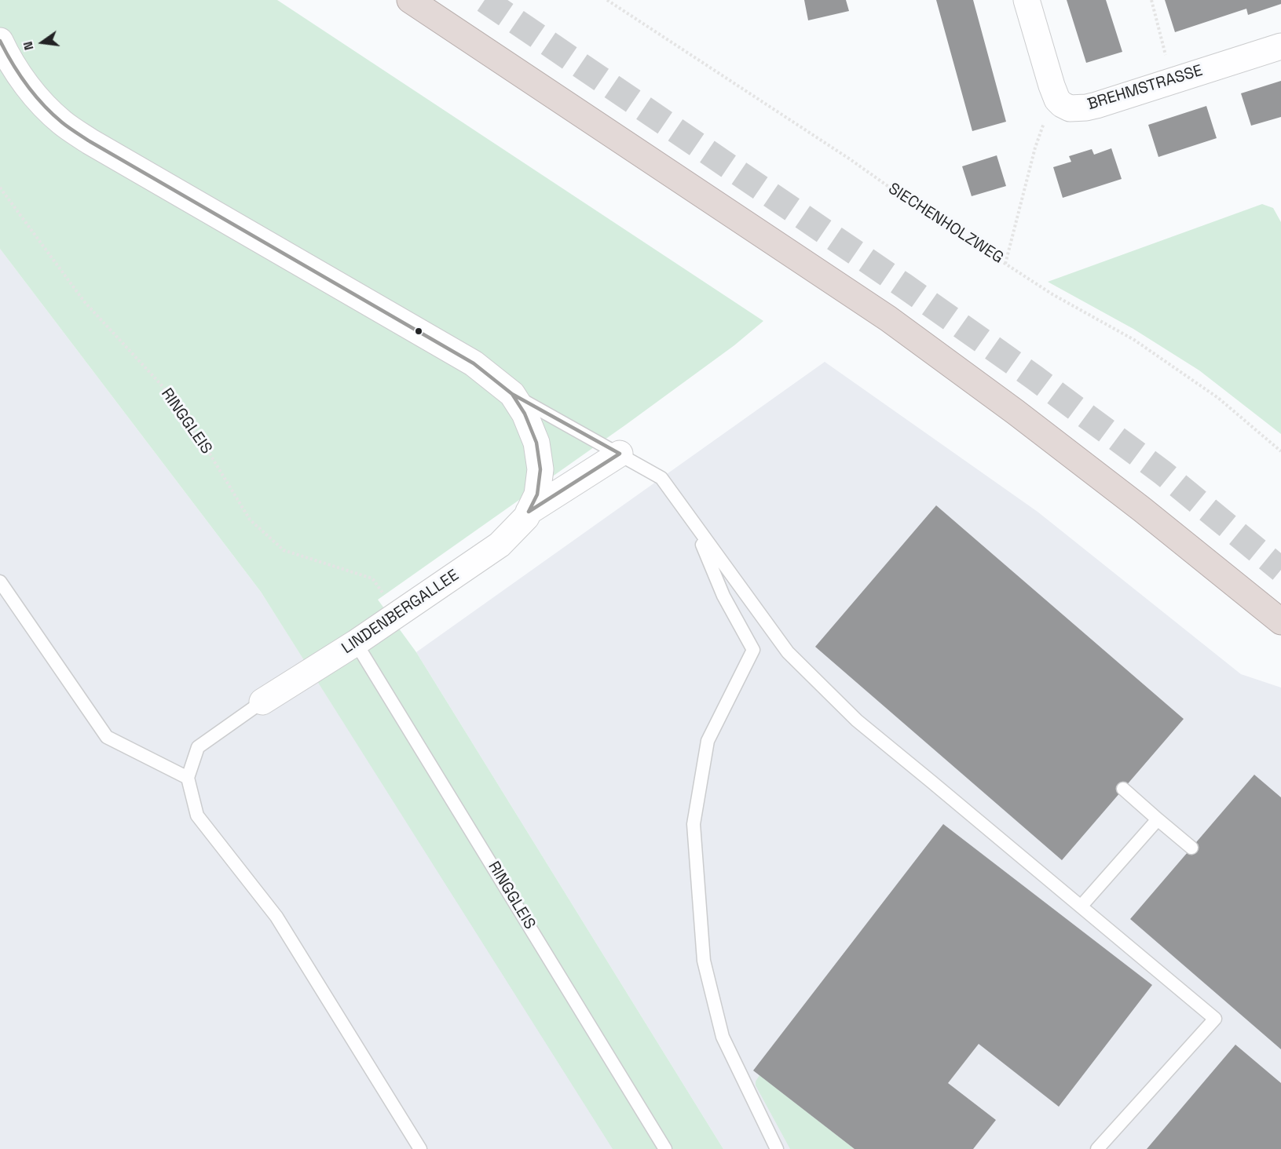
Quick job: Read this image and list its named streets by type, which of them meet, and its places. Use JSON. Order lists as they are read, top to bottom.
{
  "streets": {
    "street": ["BREHMSTRASSE", "LINDENBERGALLEE"],
    "lane": ["RINGGLEIS"],
    "path": ["SIECHENHOLZWEG"]
  },
  "crossings": [
    ["RINGGLEIS", "LINDENBERGALLEE"]
  ],
  "north": "left"
}
